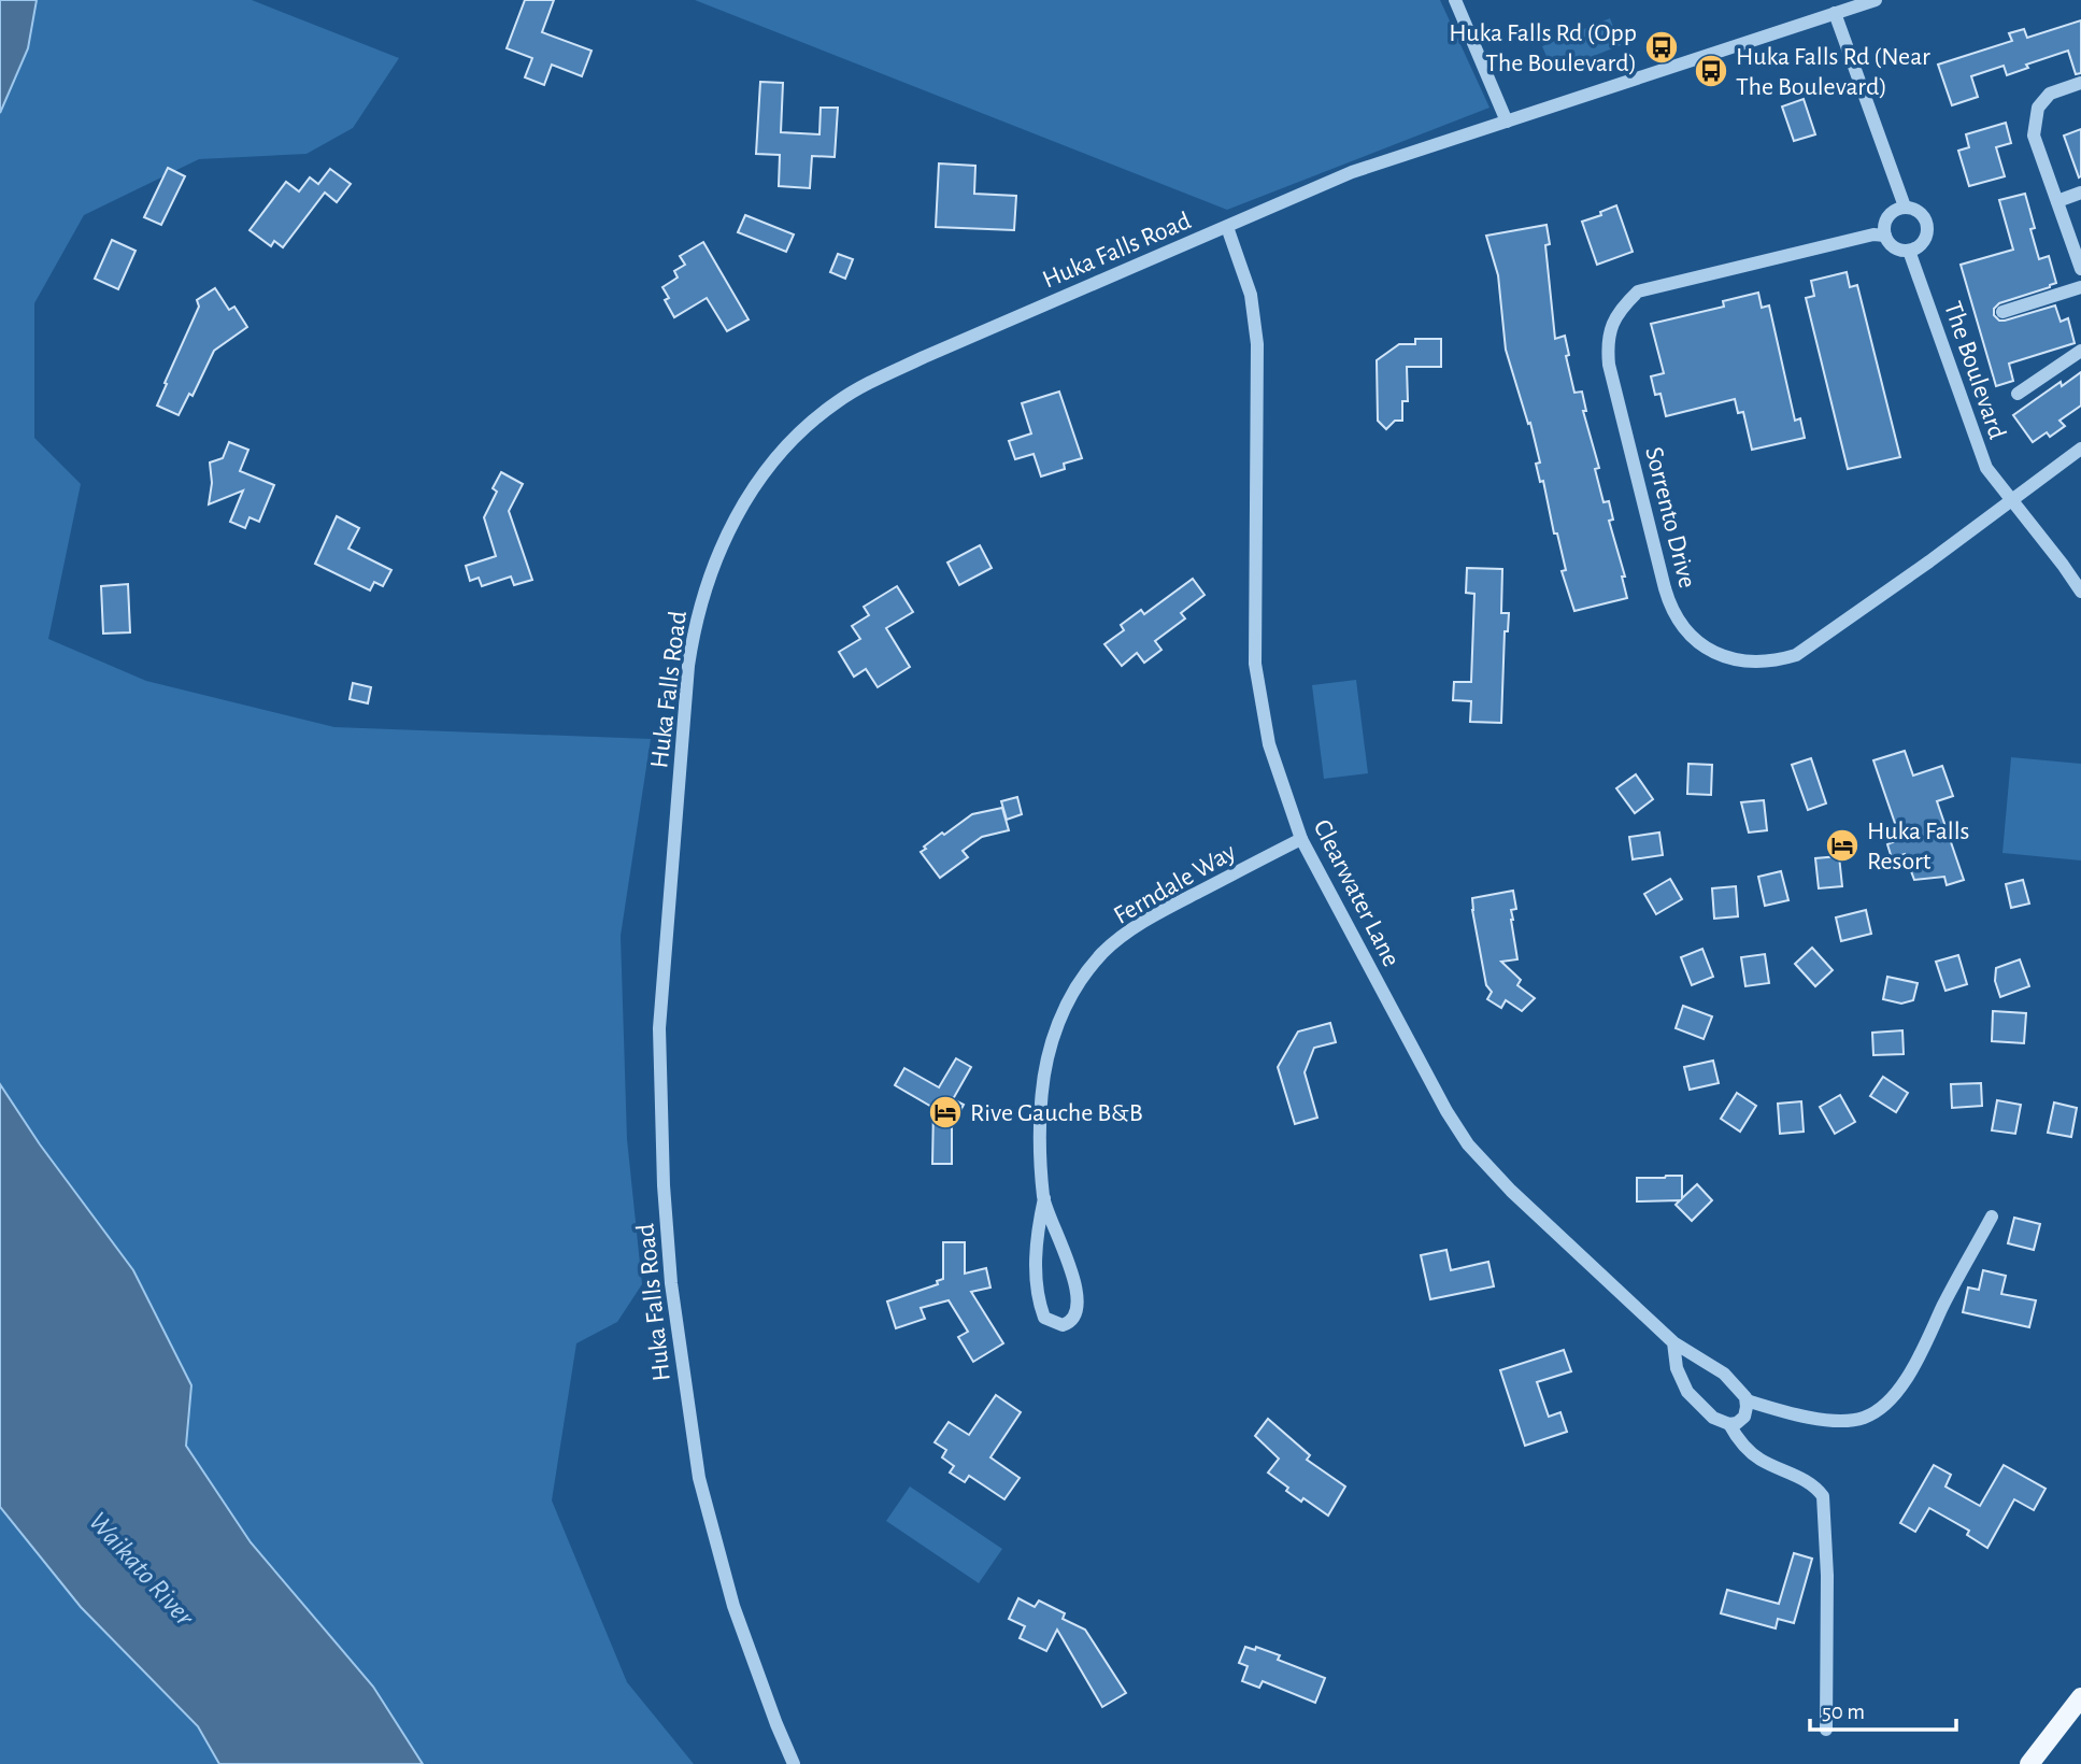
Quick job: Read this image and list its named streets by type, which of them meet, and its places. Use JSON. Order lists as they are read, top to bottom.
{
  "streets": {
    "street": [
      "Huka Falls Road",
      "The Boulevard",
      "Sorrento Drive",
      "Ferndale Way",
      "Clearwater Lane"
    ]
  },
  "crossings": [
    ["Huka Falls Road", "Clearwater Lane"],
    ["The Boulevard", "Sorrento Drive"],
    ["Ferndale Way", "Clearwater Lane"]
  ],
  "water": ["Waikato River"],
  "places": {
    "bus stop": ["Huka Falls Rd (Opp The Boulevard)", "Huka Falls Rd (Near The Boulevard)"],
    "hotel": ["Huka Falls Resort", "Rive Gauche B&B"]
  },
  "scale_bar": "50 m"
}
